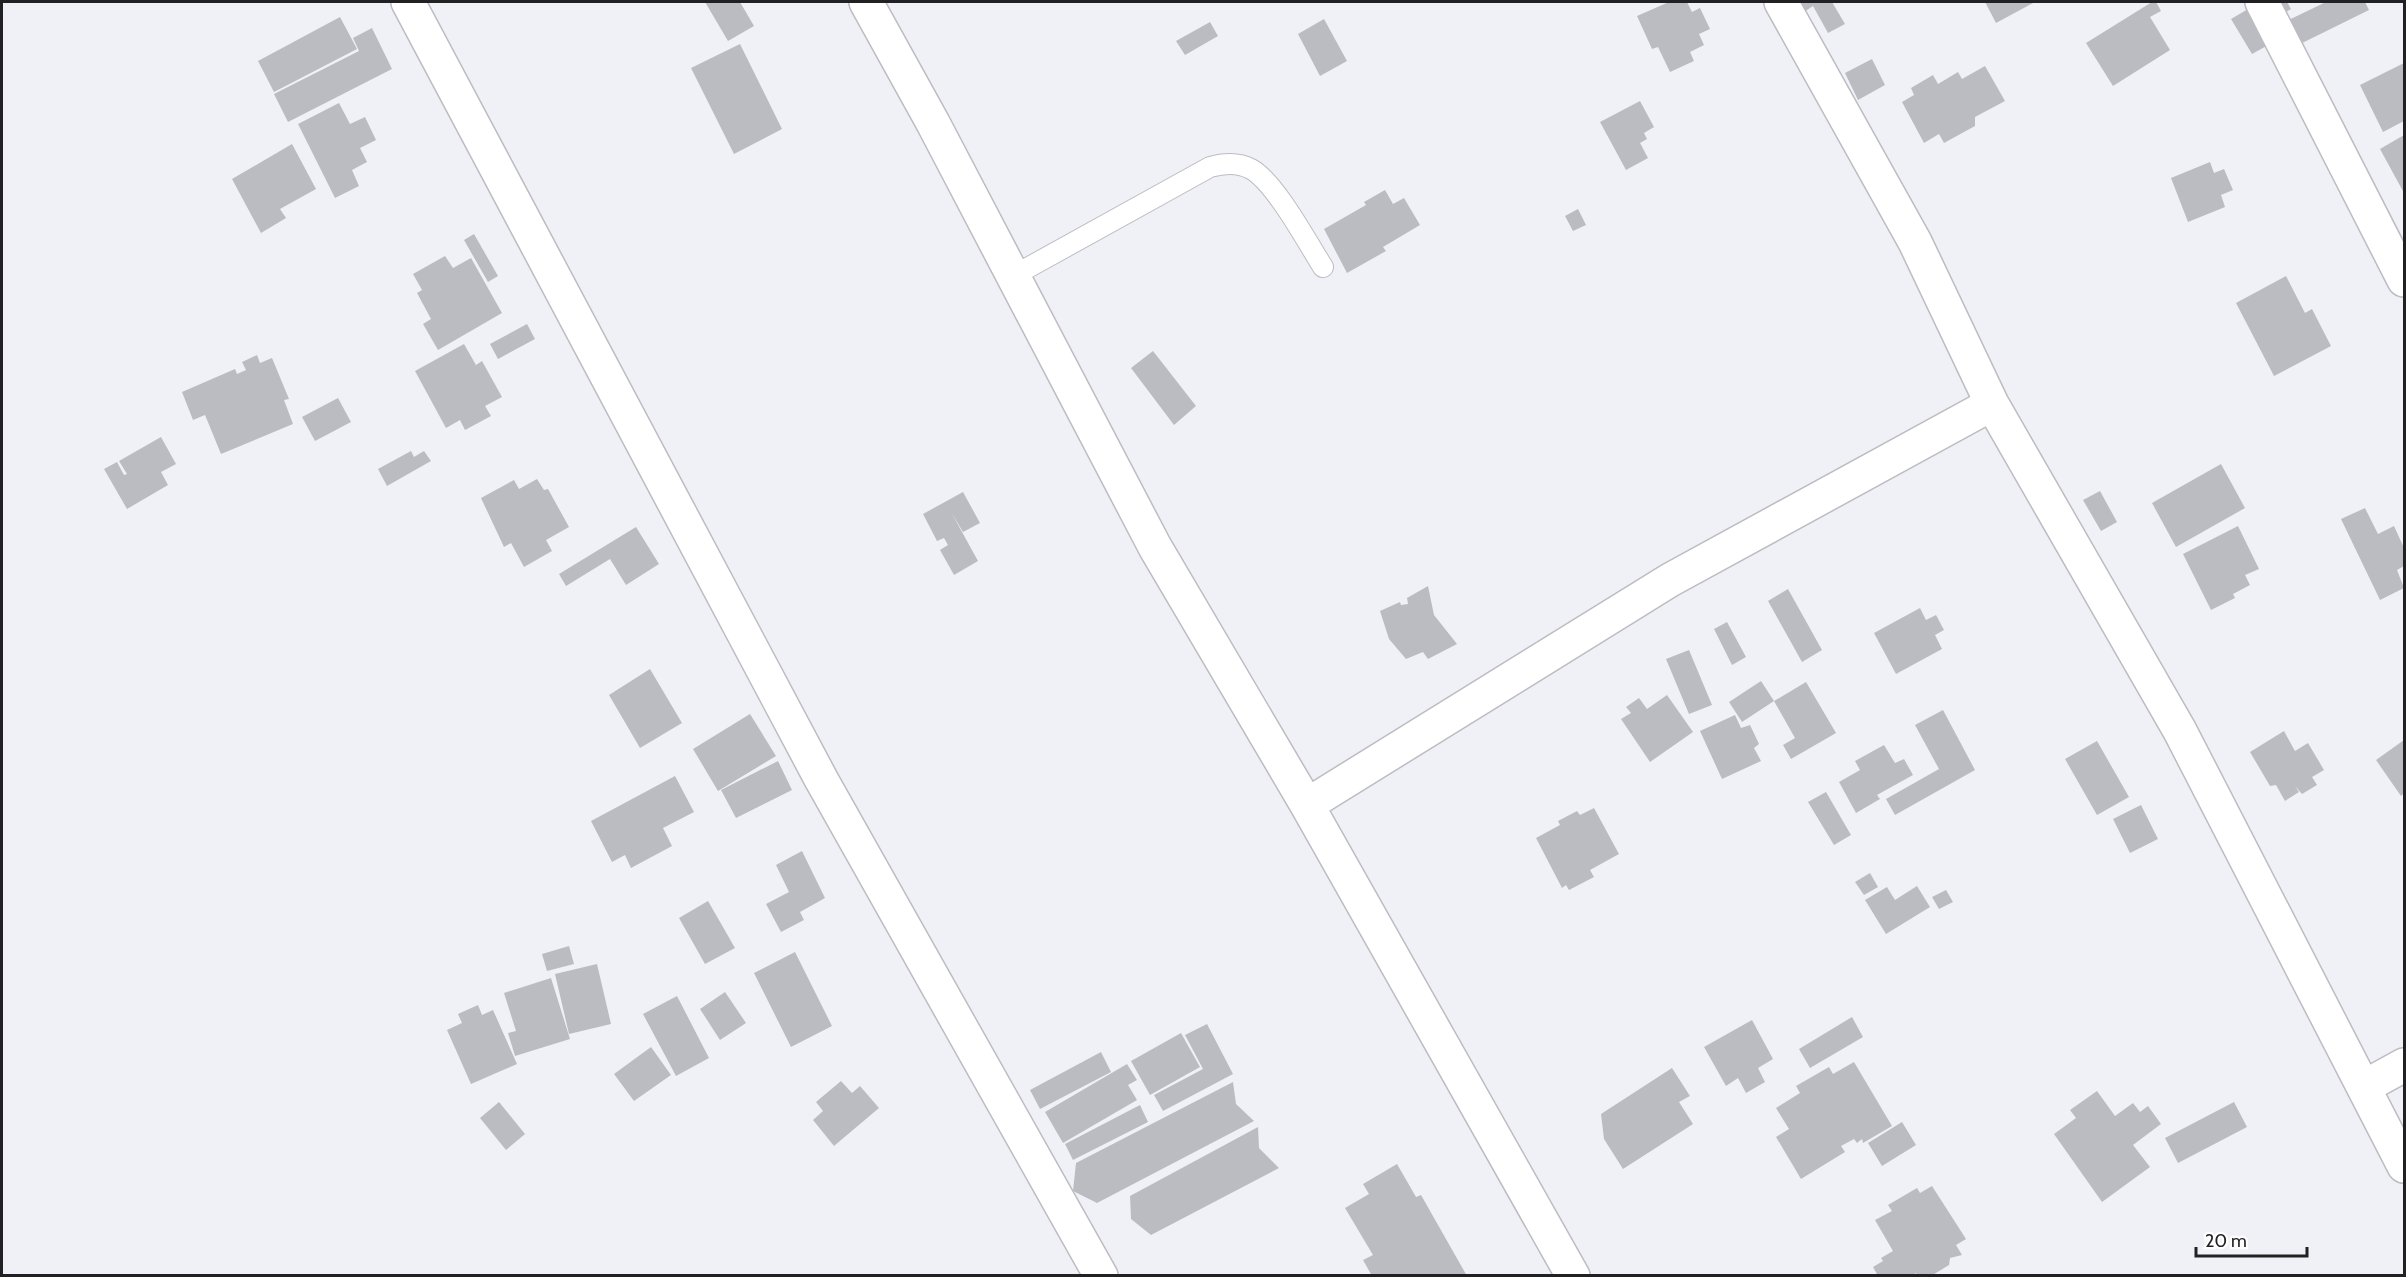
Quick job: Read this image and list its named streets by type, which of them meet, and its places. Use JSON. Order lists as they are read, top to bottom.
{
  "scale_bar": "20 m"
}
